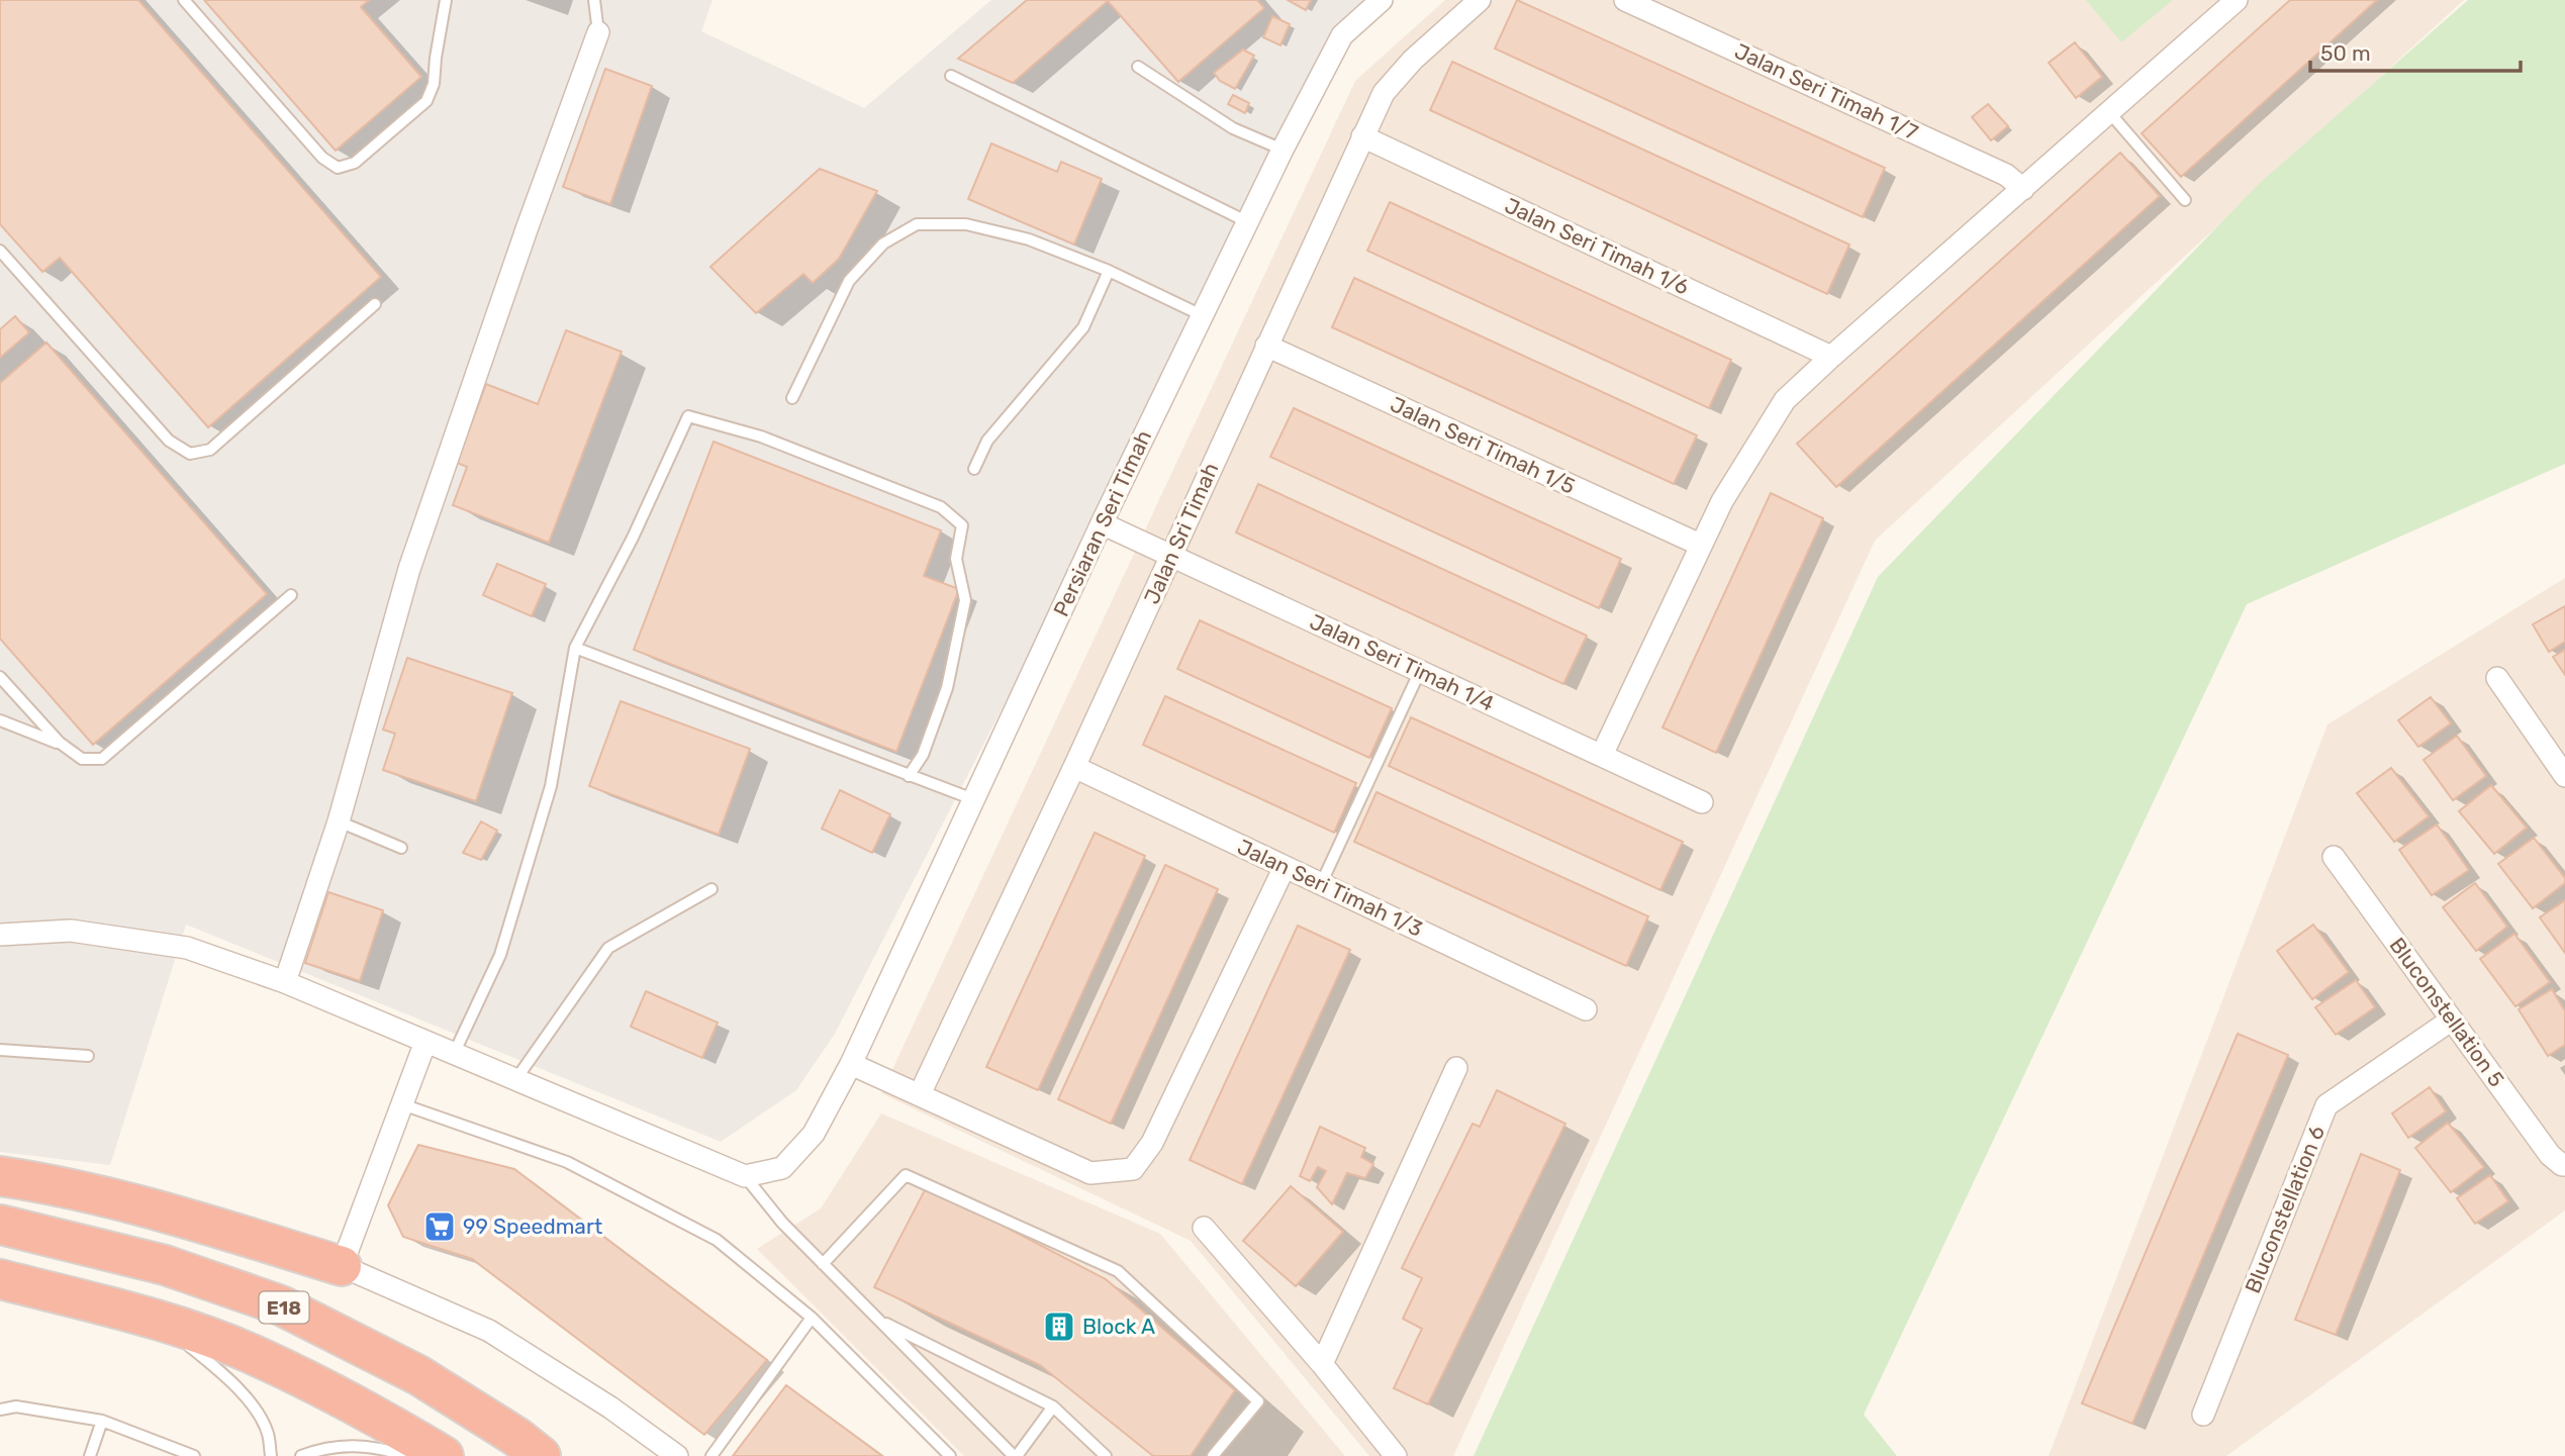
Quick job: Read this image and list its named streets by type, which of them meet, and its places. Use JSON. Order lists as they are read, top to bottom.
{
  "streets": {
    "highway": ["E18"],
    "street": [
      "Jalan Seri Timah 1/7",
      "Jalan Seri Timah 1/6",
      "Jalan Seri Timah 1/5",
      "Persiaran Seri Timah",
      "Jalan Sri Timah",
      "Jalan Seri Timah 1/4",
      "Jalan Seri Timah 1/3",
      "Bluconstellation 5",
      "Bluconstellation 6"
    ]
  },
  "crossings": [
    ["Jalan Seri Timah 1/6", "Jalan Sri Timah"],
    ["Jalan Seri Timah 1/5", "Jalan Sri Timah"],
    ["Persiaran Seri Timah", "Jalan Seri Timah 1/4"],
    ["Jalan Sri Timah", "Jalan Seri Timah 1/4"],
    ["Jalan Sri Timah", "Jalan Seri Timah 1/3"],
    ["Bluconstellation 5", "Bluconstellation 6"]
  ],
  "places": {
    "supermarket": ["99 Speedmart"],
    "building": ["Block A"]
  },
  "scale_bar": "50 m"
}
